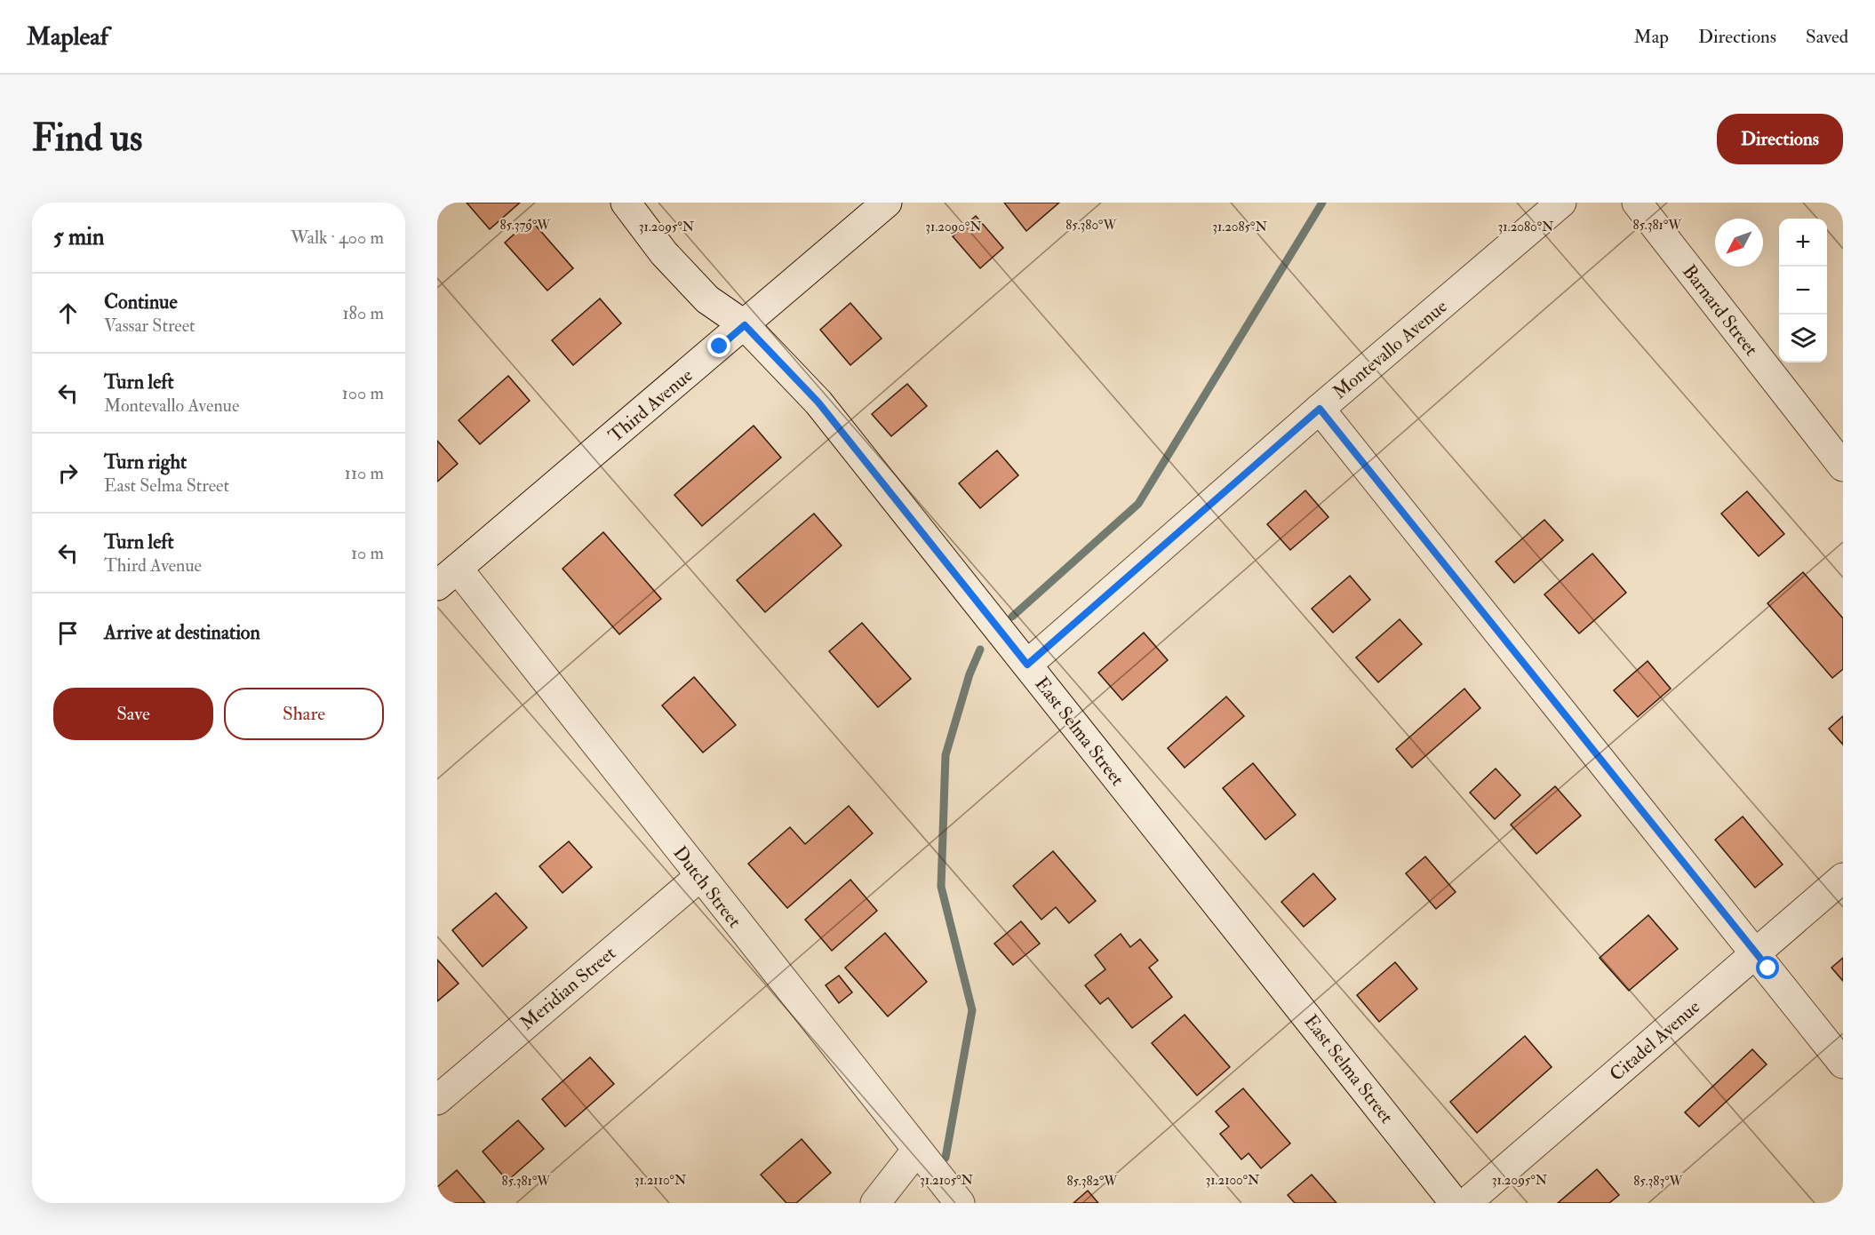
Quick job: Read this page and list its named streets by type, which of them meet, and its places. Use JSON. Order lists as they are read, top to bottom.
{
  "streets": {
    "street": [
      "Barnard Street",
      "Montevallo Avenue",
      "Third Avenue",
      "East Selma Street",
      "Dutch Street",
      "Meridian Street",
      "Citadel Avenue"
    ]
  },
  "crossings": [
    ["Montevallo Avenue", "East Selma Street"],
    ["Third Avenue", "East Selma Street"],
    ["Third Avenue", "Dutch Street"],
    ["Dutch Street", "Meridian Street"]
  ],
  "north": "bottom left",
  "page": {
    "header": "Mapleaf",
    "nav": ["Map", "Directions", "Saved"],
    "buttons": [
      "Directions",
      ["Save", "Share"]
    ],
    "title": "Find us",
    "heading": ["5 min", "Walk · 400 m"],
    "map_buttons": ["+", "−"],
    "list": [
      ["Continue", "Vassar Street", "180 m"],
      ["Turn left", "Montevallo Avenue", "100 m"],
      ["Turn right", "East Selma Street", "110 m"],
      ["Turn left", "Third Avenue", "10 m"],
      "Arrive at destination"
    ]
  },
  "coordinates": [
    "85.379°W",
    "85.380°W",
    "85.381°W",
    "31.2095°N",
    "31.2090°N",
    "31.2085°N",
    "31.2080°N",
    "31.2110°N",
    "31.2105°N",
    "31.2100°N",
    "85.382°W",
    "85.383°W"
  ]
}
